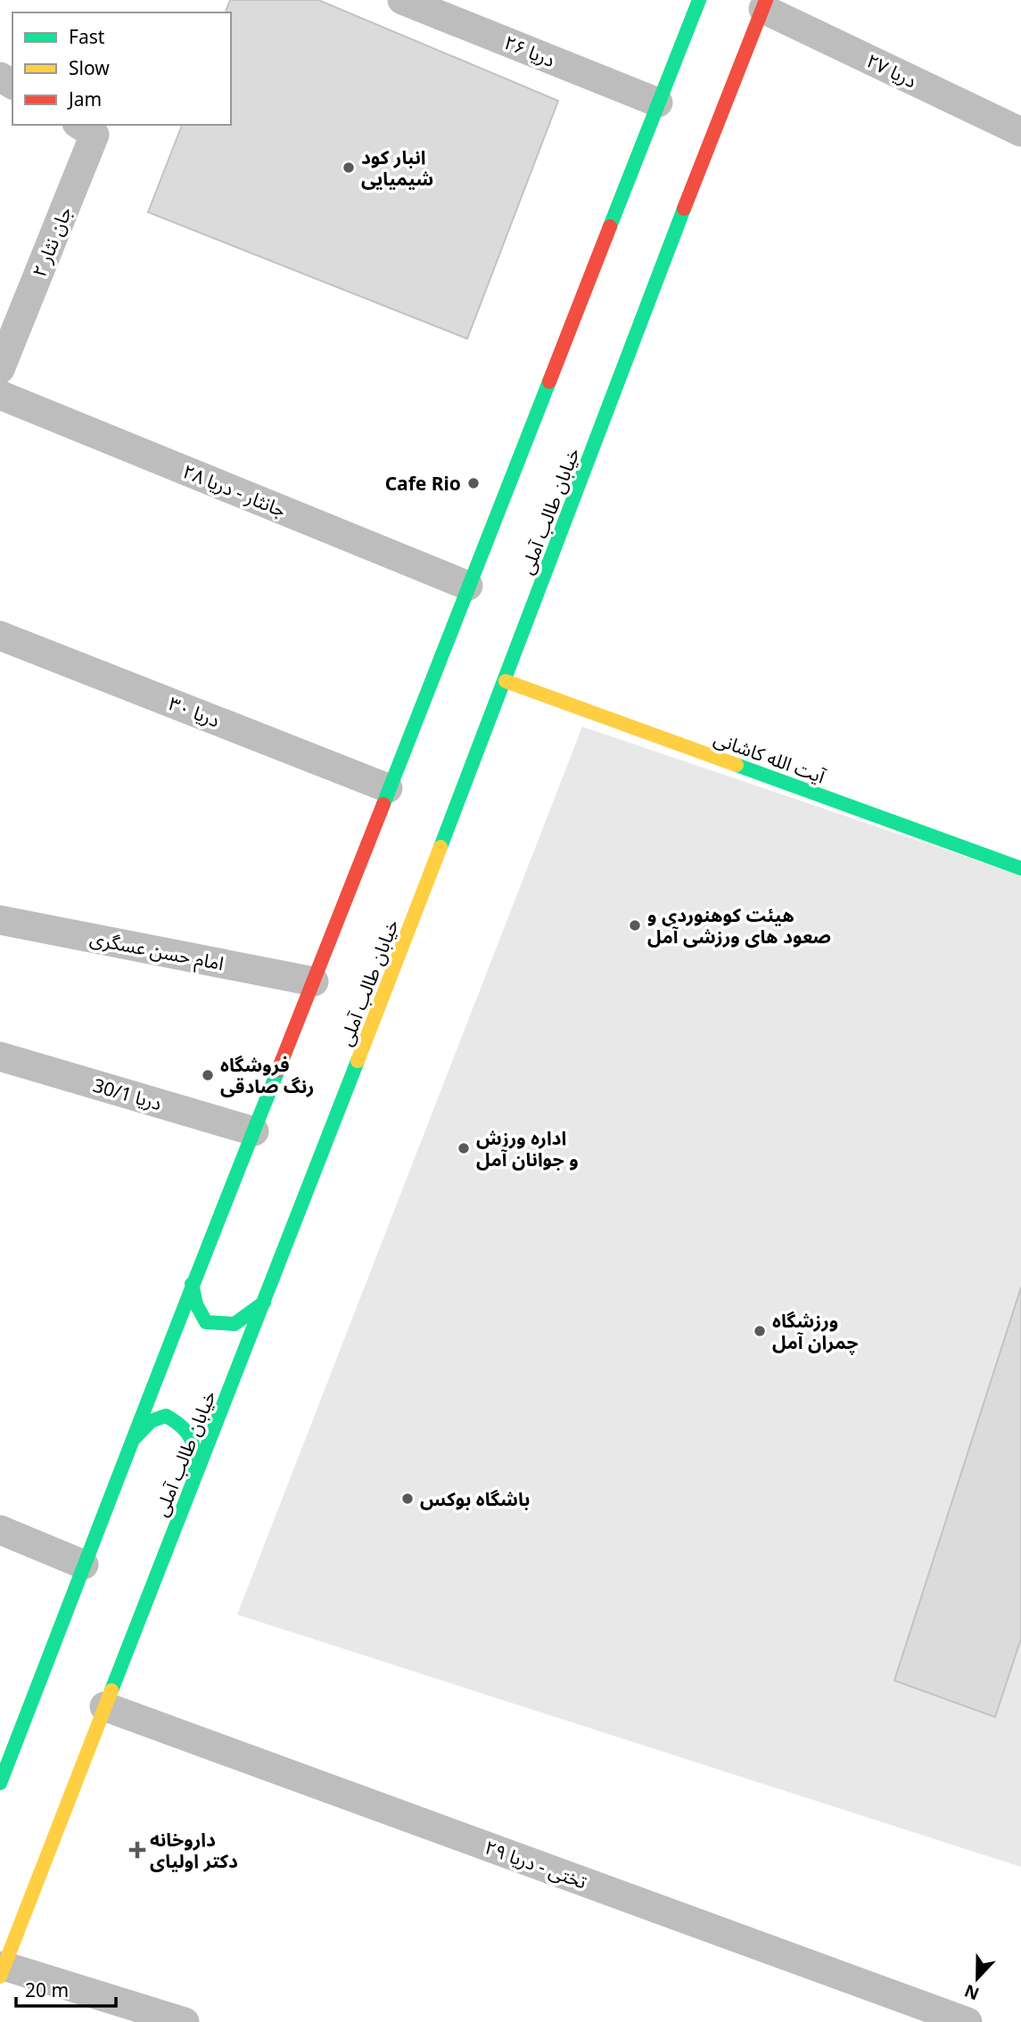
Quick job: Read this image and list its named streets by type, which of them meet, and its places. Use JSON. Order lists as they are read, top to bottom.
{
  "streets": {
    "main road": ["خیابان طالب آملی", "آیت الله کاشانی"],
    "street": [
      "دریا ۲۶",
      "دریا ۲۷",
      "جان نثار ۲",
      "جانثار - دریا ۲۸",
      "دریا ۳۰",
      "امام حسن عسگری",
      "دریا 30/1",
      "تختی - دریا ۲۹"
    ]
  },
  "crossings": [
    ["دریا ۲۷", "خیابان طالب آملی"],
    ["خیابان طالب آملی", "آیت الله کاشانی"],
    ["خیابان طالب آملی", "تختی - دریا ۲۹"]
  ],
  "places": {
    "other": [
      "انبار کود شیمیایی",
      "Cafe Rio",
      "هیئت کوهنوردی و صعود های ورزشی آمل",
      "فروشگاه رنگ صادقی",
      "اداره ورزش و جوانان آمل",
      "ورزشگاه چمران آمل",
      "باشگاه‌ بوکس"
    ],
    "health": ["داروخانه دکتر اولیای"]
  },
  "legend": ["Fast", "Slow", "Jam"],
  "scale_bar": "20 m",
  "north": "bottom"
}
